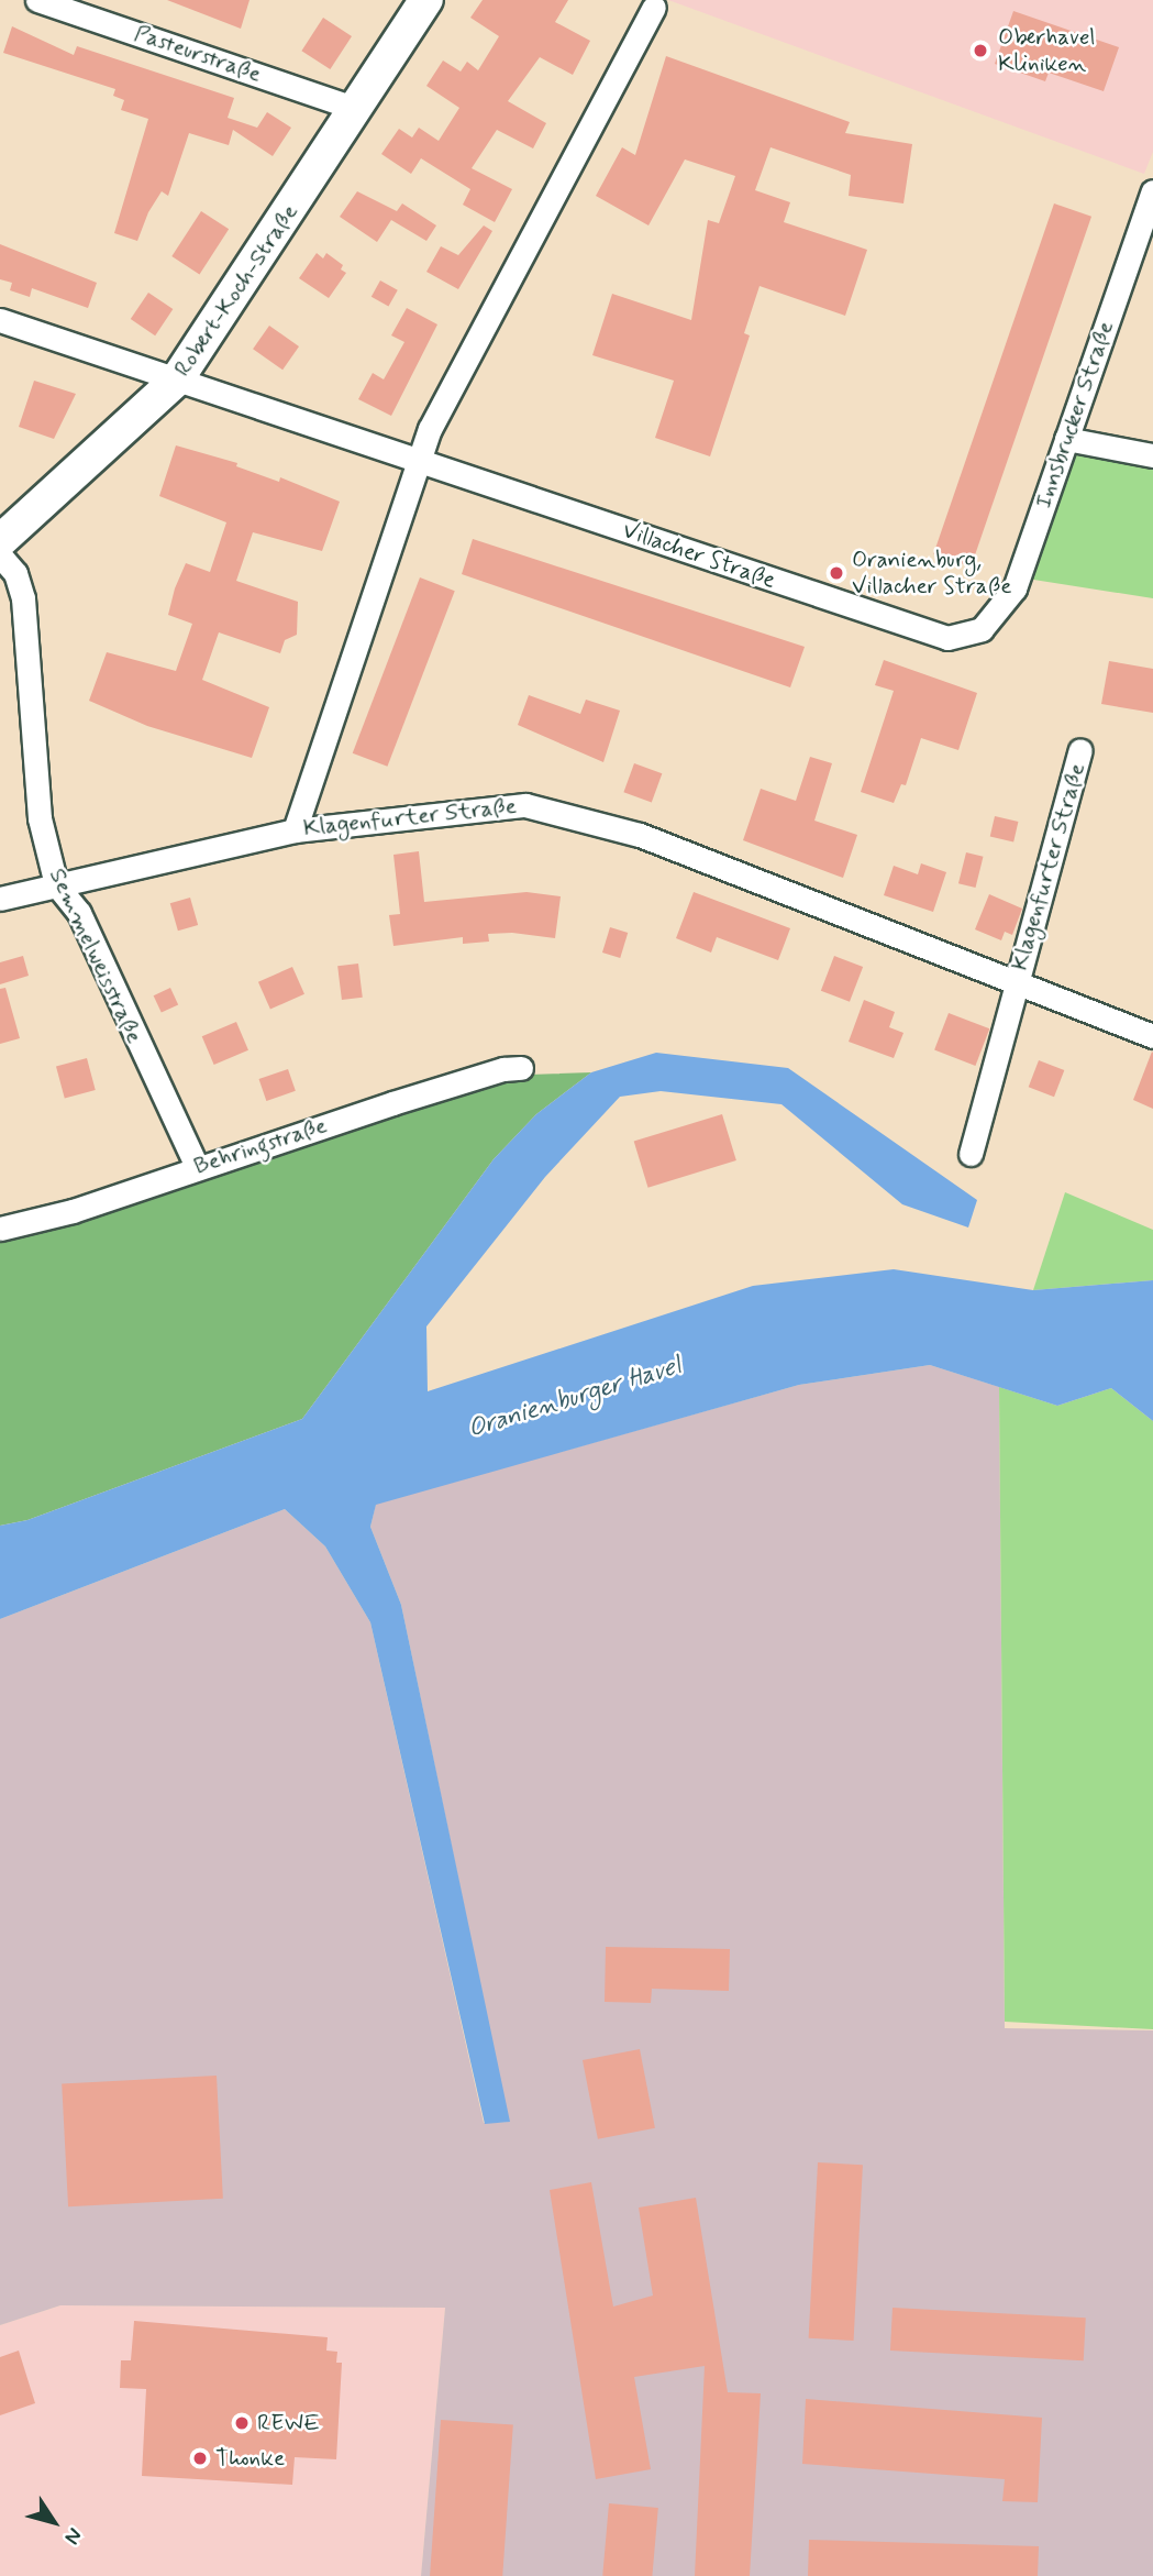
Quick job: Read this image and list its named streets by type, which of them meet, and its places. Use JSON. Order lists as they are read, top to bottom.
{
  "streets": {
    "street": [
      "Pasteurstraße",
      "Robert-Koch-Straße",
      "Innsbrucker Straße",
      "Villacher Straße",
      "Klagenfurter Straße",
      "Semmelweisstraße",
      "Behringstraße"
    ]
  },
  "crossings": [
    ["Pasteurstraße", "Robert-Koch-Straße"],
    ["Robert-Koch-Straße", "Villacher Straße"],
    ["Innsbrucker Straße", "Villacher Straße"],
    ["Klagenfurter Straße", "Semmelweisstraße"],
    ["Semmelweisstraße", "Behringstraße"]
  ],
  "water": ["Oranienburger Havel"],
  "places": [
    "Oberhavel Kliniken",
    "Oranienburg, Villacher Straße",
    "REWE",
    "Thonke"
  ],
  "north": "bottom right"
}
